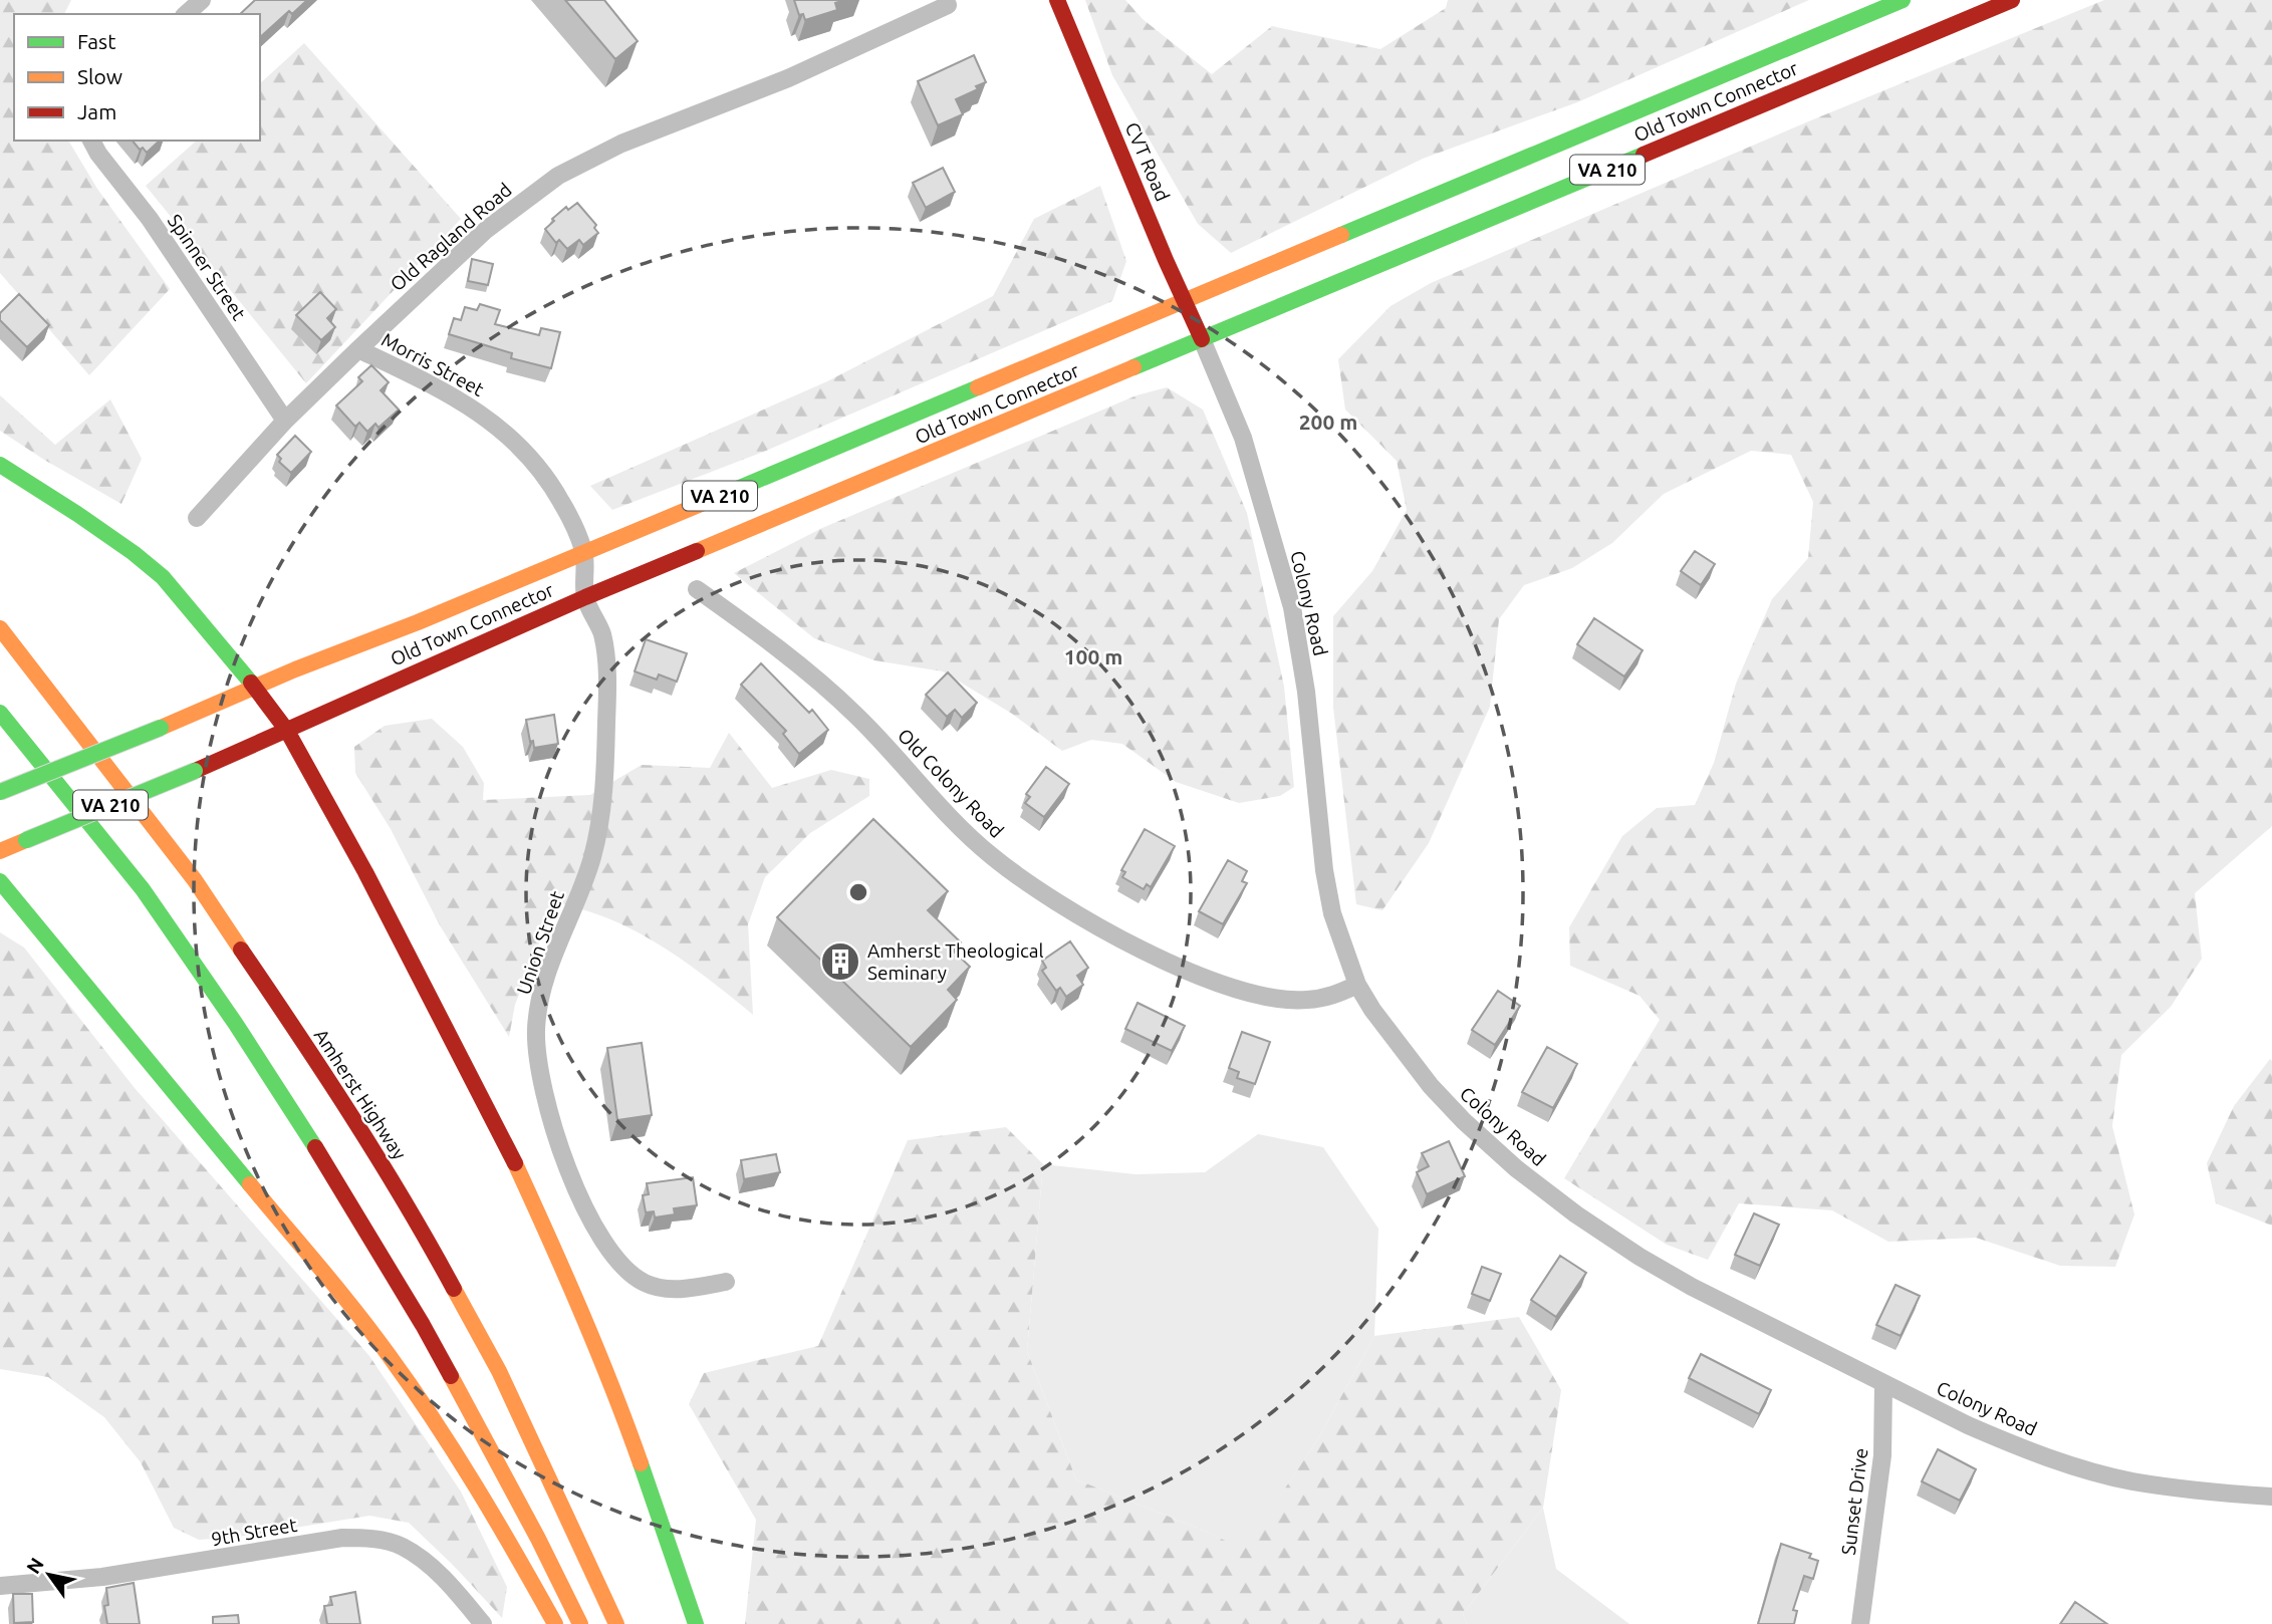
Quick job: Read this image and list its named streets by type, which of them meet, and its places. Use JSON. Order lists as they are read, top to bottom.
{
  "streets": {
    "main road": [
      "Old Town Connector",
      "CVT Road",
      "VA 210",
      "Amherst Highway"
    ],
    "street": [
      "Old Ragland Road",
      "Spinner Street",
      "Morris Street",
      "Colony Road",
      "Old Colony Road",
      "Union Street",
      "Sunset Drive",
      "9th Street"
    ]
  },
  "crossings": [
    ["Old Town Connector", "CVT Road"],
    ["Old Town Connector", "Morris Street"],
    ["Old Town Connector", "Colony Road"],
    ["Old Town Connector", "Union Street"],
    ["CVT Road", "Colony Road"],
    ["Old Ragland Road", "Spinner Street"],
    ["Old Ragland Road", "Morris Street"],
    ["Morris Street", "Union Street"],
    ["Colony Road", "Old Colony Road"],
    ["Colony Road", "Sunset Drive"]
  ],
  "places": {
    "building": ["Amherst Theological Seminary"]
  },
  "legend": ["Fast", "Slow", "Jam"],
  "north": "top left",
  "rings": ["200 m", "100 m"]
}
